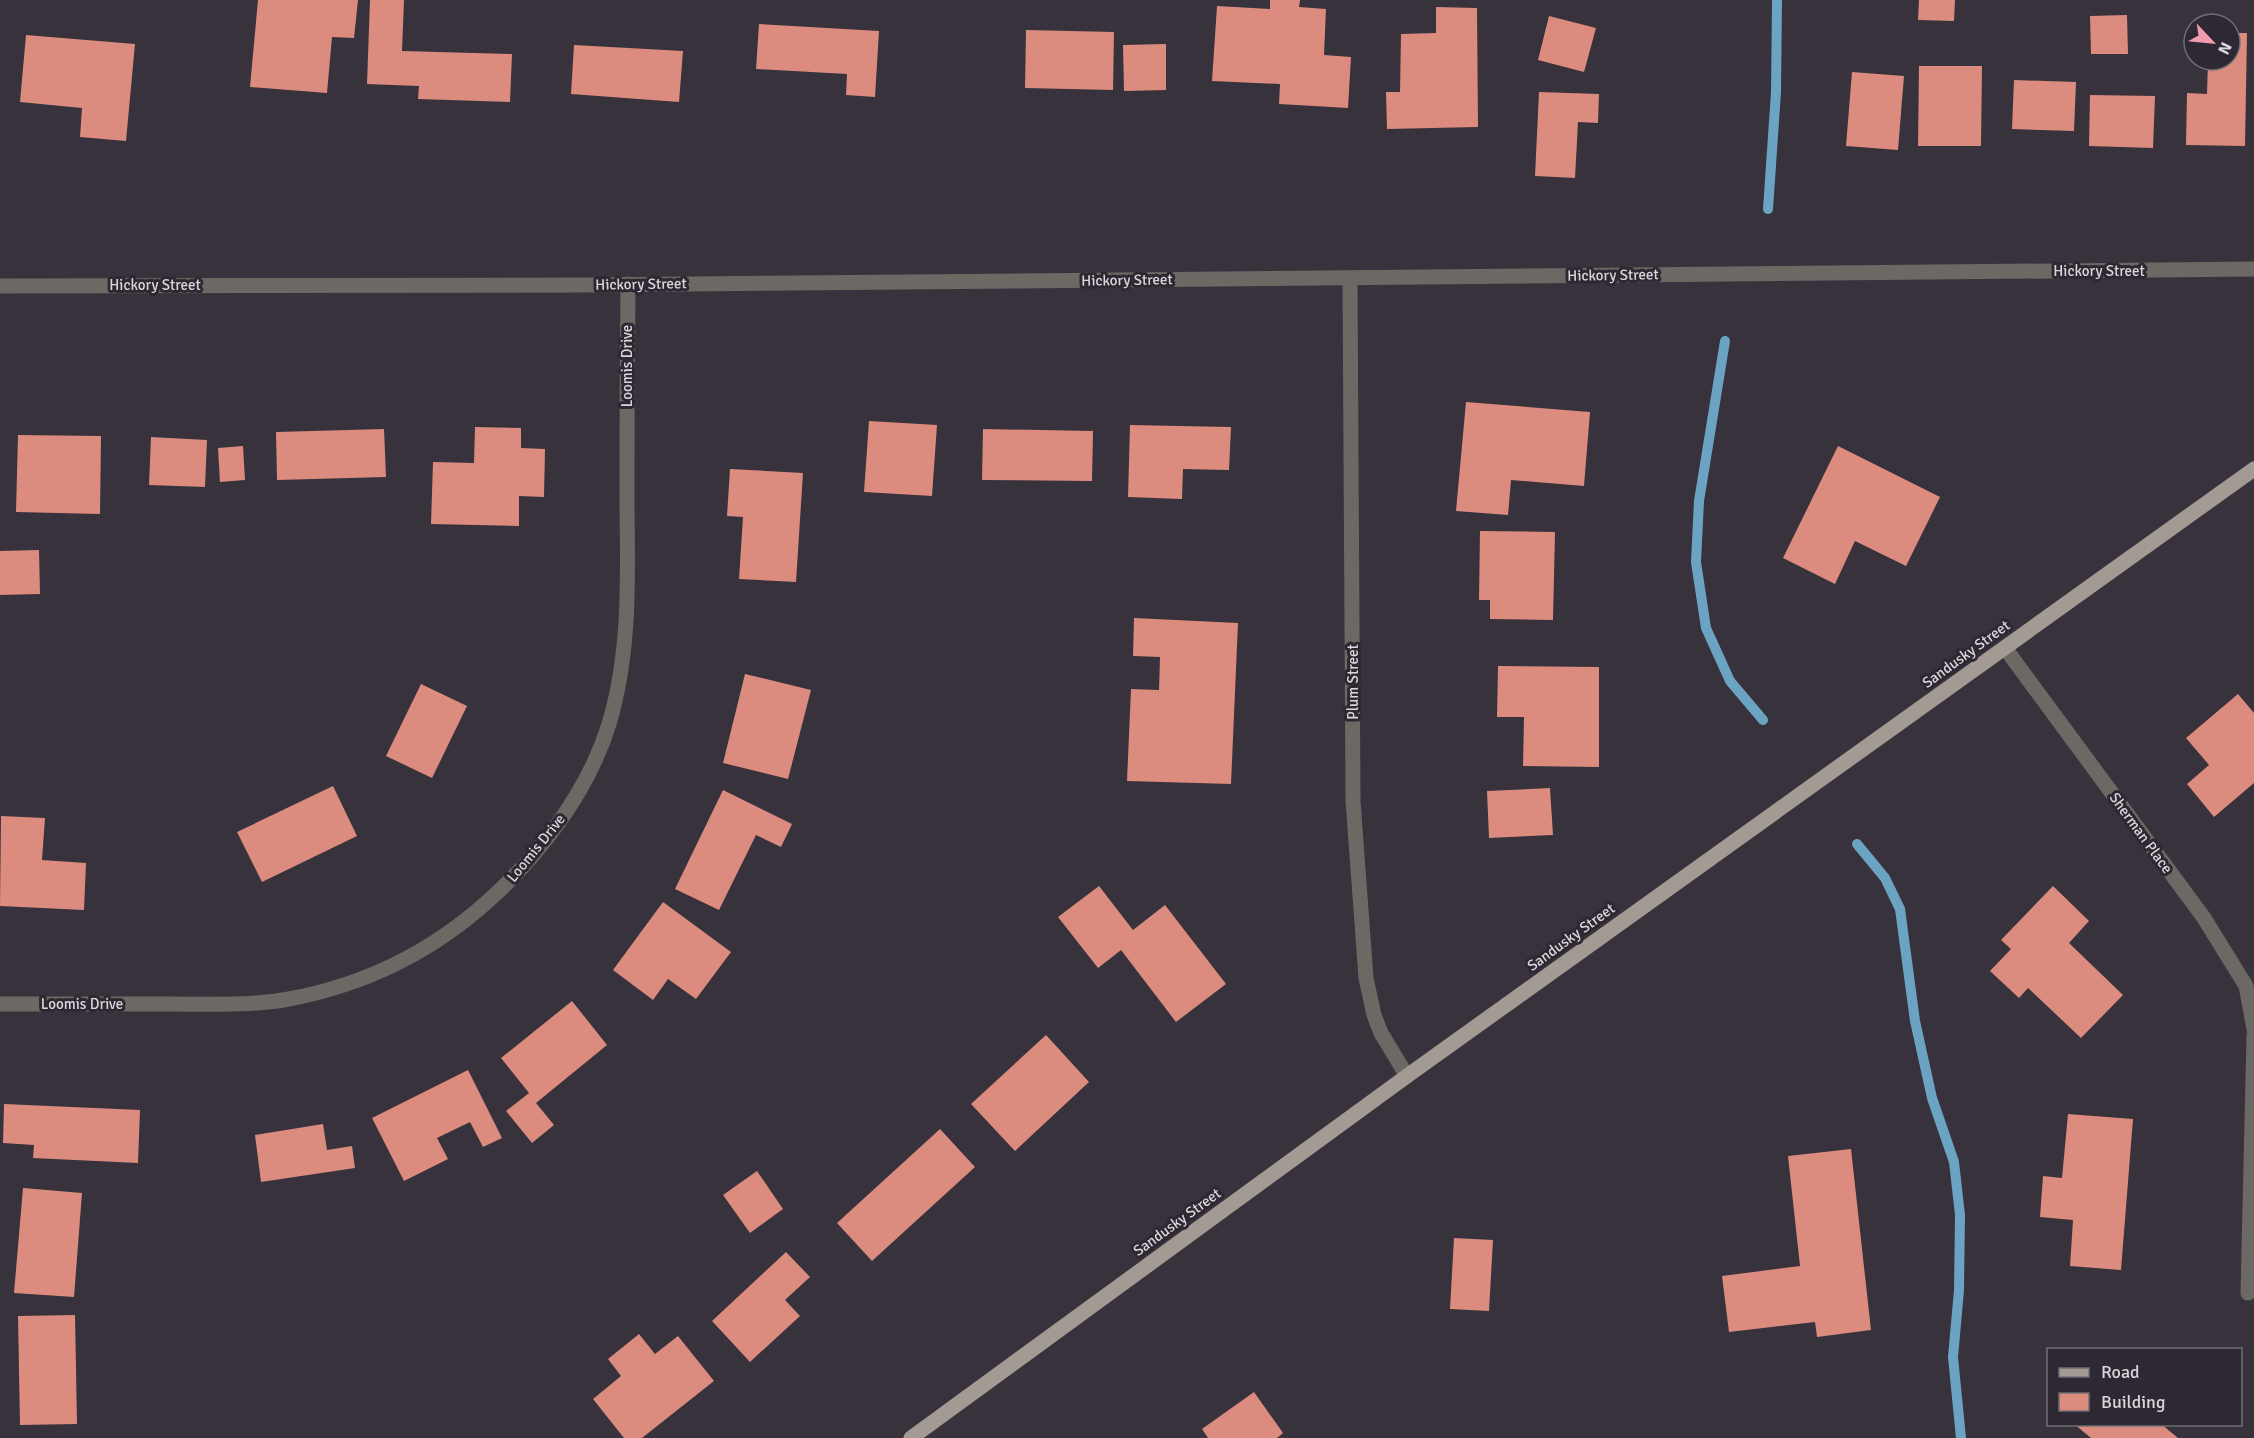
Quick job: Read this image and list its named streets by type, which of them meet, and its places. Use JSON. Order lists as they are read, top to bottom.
{
  "streets": {
    "main road": ["Sandusky Street"],
    "street": [
      "Hickory Street",
      "Loomis Drive",
      "Plum Street",
      "Sherman Place"
    ]
  },
  "crossings": [
    ["Hickory Street", "Loomis Drive"],
    ["Hickory Street", "Plum Street"],
    ["Sandusky Street", "Plum Street"],
    ["Sandusky Street", "Sherman Place"]
  ],
  "legend": ["Road", "Building"],
  "north": "bottom right"
}
